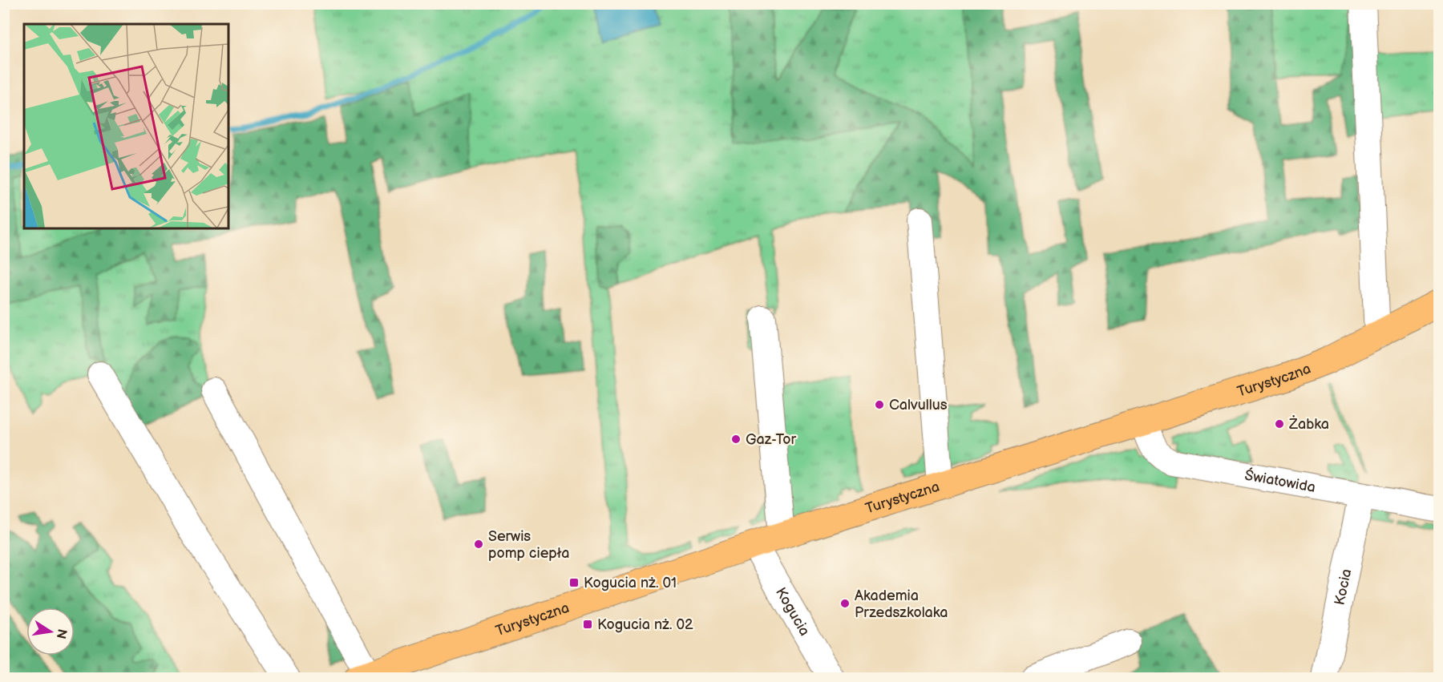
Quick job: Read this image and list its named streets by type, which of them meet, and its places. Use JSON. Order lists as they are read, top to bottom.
{
  "streets": {
    "main road": ["Turystyczna"],
    "street": ["Światowida", "Kocia", "Kogucia"]
  },
  "crossings": [
    ["Turystyczna", "Światowida"],
    ["Turystyczna", "Kogucia"],
    ["Światowida", "Kocia"]
  ],
  "places": {
    "other": [
      "Calvullus",
      "Żabka",
      "Gaz-Tor",
      "Serwis pomp ciepła",
      "Akademia Przedszkolaka"
    ],
    "transit": ["Kogucia nż. 01", "Kogucia nż. 02"]
  },
  "north": "right"
}
